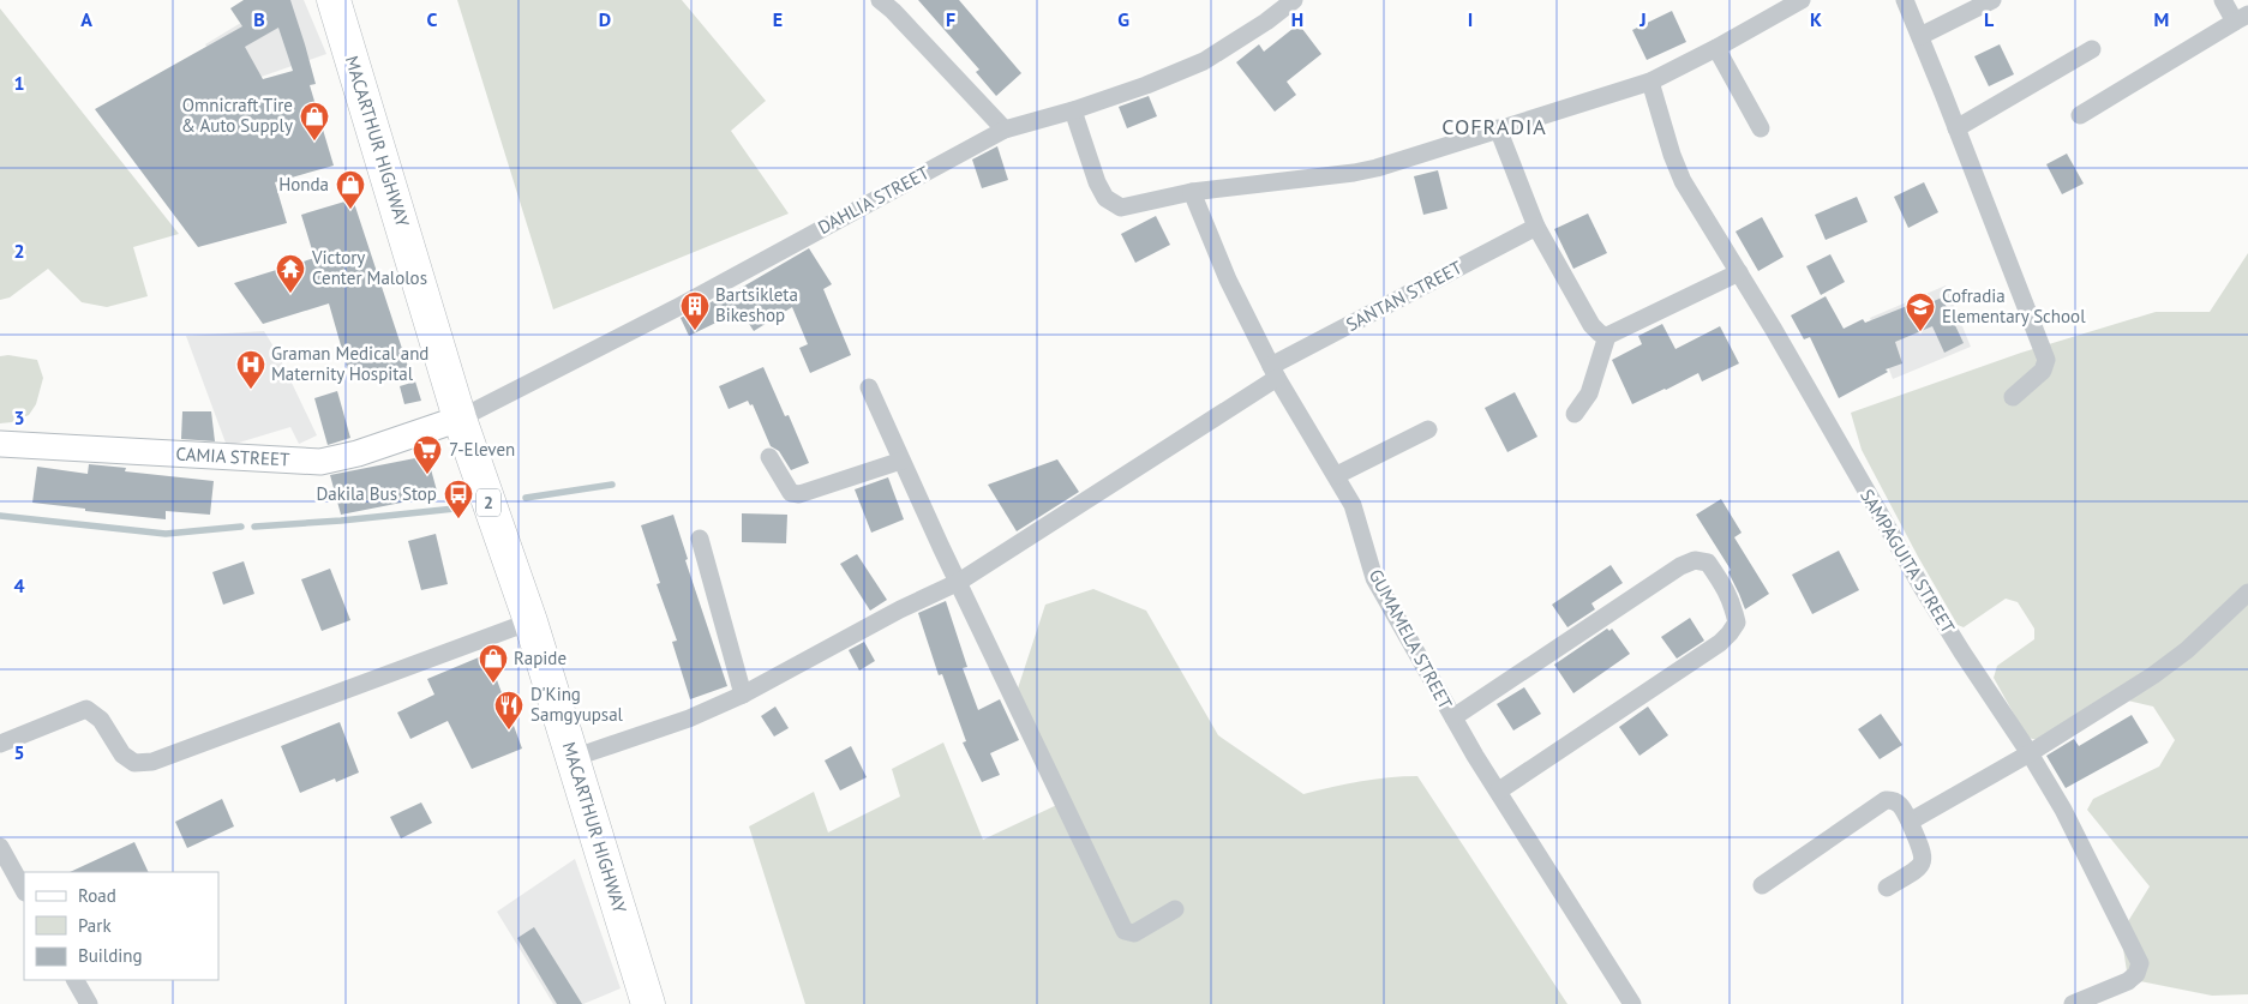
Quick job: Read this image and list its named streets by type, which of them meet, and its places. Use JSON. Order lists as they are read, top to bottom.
{
  "streets": {
    "highway": ["MACARTHUR HIGHWAY", "2"],
    "street": [
      "DAHLIA STREET",
      "SANTAN STREET",
      "CAMIA STREET",
      "SAMPAGUITA STREET",
      "GUMAMELA STREET"
    ]
  },
  "crossings": [
    ["MACARTHUR HIGHWAY", "DAHLIA STREET"],
    ["MACARTHUR HIGHWAY", "SANTAN STREET"],
    ["MACARTHUR HIGHWAY", "CAMIA STREET"],
    ["DAHLIA STREET", "CAMIA STREET"],
    ["SANTAN STREET", "GUMAMELA STREET"]
  ],
  "districts": ["COFRADIA"],
  "places": {
    "shop": ["Omnicraft Tire & Auto Supply", "Honda", "Rapide"],
    "temple": ["Victory Center Malolos"],
    "building": ["Bartsikleta Bikeshop"],
    "school or university": ["Cofradia Elementary School"],
    "hospital": ["Graman Medical and Maternity Hospital"],
    "supermarket": ["7-Eleven"],
    "bus stop": ["Dakila Bus Stop"],
    "restaurant": ["D'King Samgyupsal"]
  },
  "legend": ["Road", "Park", "Building"],
  "grid": {
    "columns": [
      "A",
      "B",
      "C",
      "D",
      "E",
      "F",
      "G",
      "H",
      "I",
      "J",
      "K",
      "L",
      "M"
    ],
    "rows": [
      "1",
      "2",
      "3",
      "4",
      "5"
    ]
  }
}
